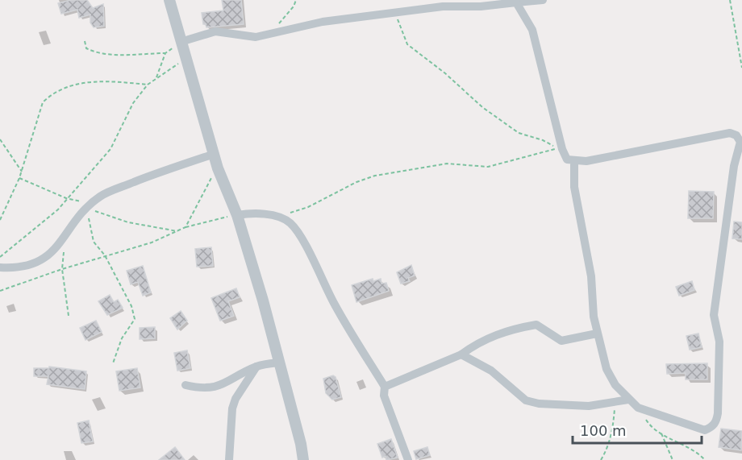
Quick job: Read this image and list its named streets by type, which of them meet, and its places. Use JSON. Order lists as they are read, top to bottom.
{
  "scale_bar": "100 m"
}
